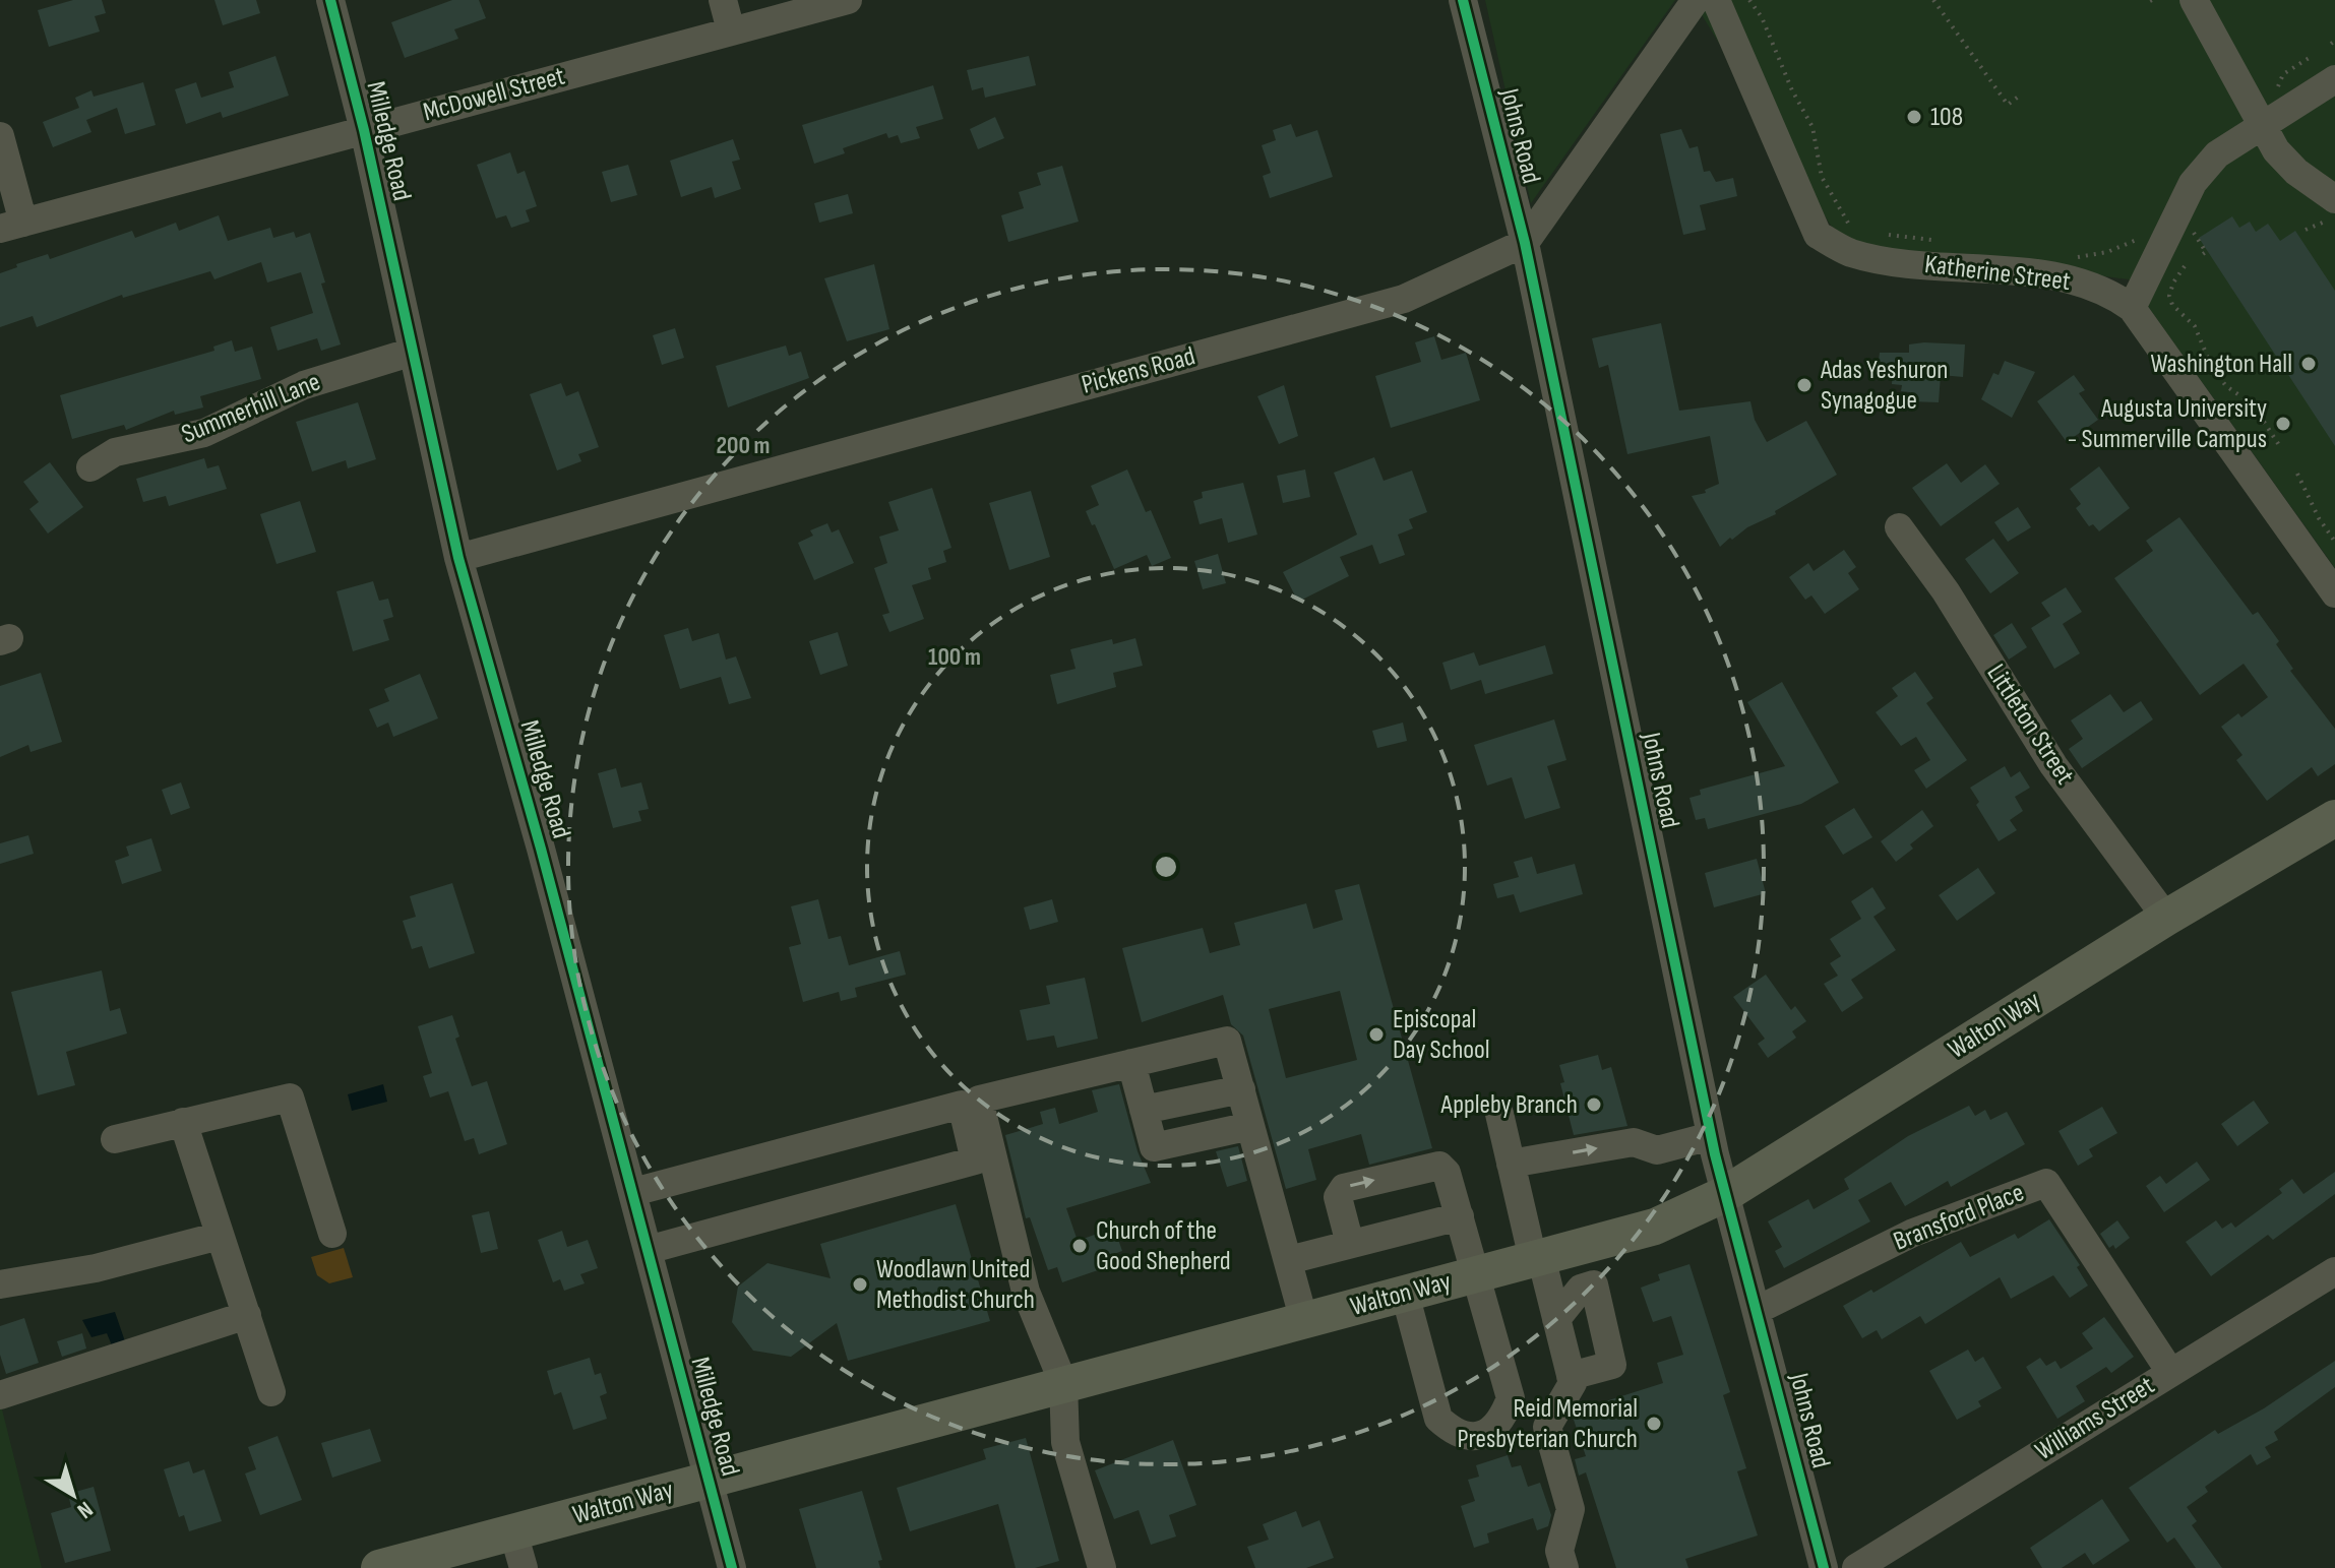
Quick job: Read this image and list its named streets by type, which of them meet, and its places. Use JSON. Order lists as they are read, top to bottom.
{
  "streets": {
    "main road": ["Walton Way"],
    "street": [
      "McDowell Street",
      "Johns Road",
      "Milledge Road",
      "Katherine Street",
      "Pickens Road",
      "Summerhill Lane",
      "Littleton Street",
      "Bransford Place",
      "Williams Street"
    ]
  },
  "crossings": [
    ["McDowell Street", "Milledge Road"],
    ["Johns Road", "Pickens Road"],
    ["Johns Road", "Walton Way"],
    ["Johns Road", "Bransford Place"],
    ["Milledge Road", "Pickens Road"],
    ["Milledge Road", "Summerhill Lane"],
    ["Milledge Road", "Walton Way"],
    ["Littleton Street", "Walton Way"],
    ["Bransford Place", "Williams Street"]
  ],
  "places": [
    "108",
    "Washington Hall",
    "Adas Yeshuron Synagogue",
    "Augusta University - Summerville Campus",
    "Episcopal Day School",
    "Appleby Branch",
    "Church of the Good Shepherd",
    "Woodlawn United Methodist Church",
    "Reid Memorial Presbyterian Church"
  ],
  "north": "bottom right",
  "rings": ["200 m", "100 m"]
}
